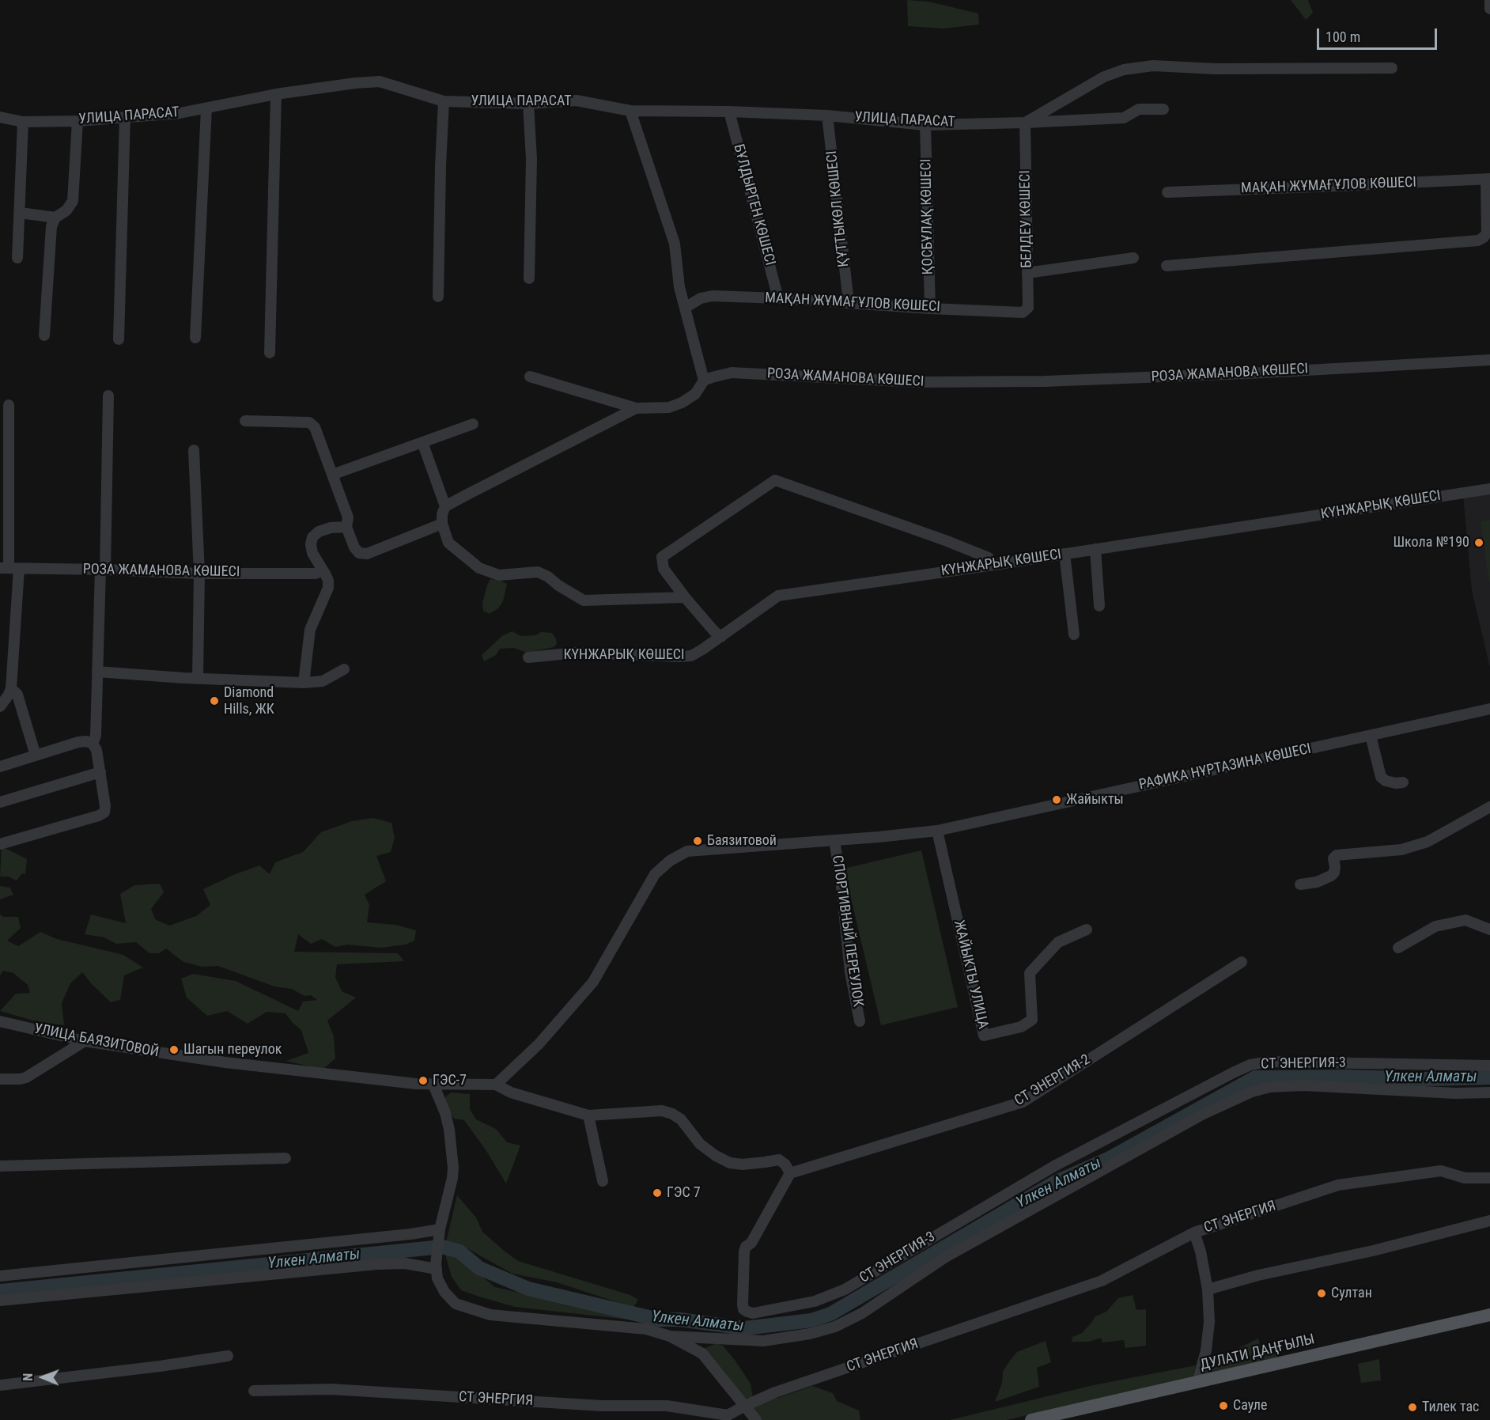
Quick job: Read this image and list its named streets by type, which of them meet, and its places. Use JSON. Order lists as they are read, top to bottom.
{
  "streets": {
    "main road": ["ДУЛАТИ ДАҢҒЫЛЫ"],
    "street": [
      "УЛИЦА ПАРАСАТ",
      "МАҚАН ЖҰМАҒҰЛОВ КӨШЕСІ",
      "БҰЛДЫРГЕН КӨШЕСІ",
      "ҚҰТТЫКӨЛ КӨШЕСІ",
      "ҚОСБҰЛАҚ КӨШЕСІ",
      "БЕЛДЕУ КӨШЕСІ",
      "РОЗА ЖАМАНОВА КӨШЕСІ",
      "КҮНЖАРЫҚ КӨШЕСІ",
      "РАФИКА НҰРТАЗИНА КӨШЕСІ",
      "СПОРТИВНЫЙ ПЕРЕУЛОК",
      "ЖАЙЫКТЫ УЛИЦА",
      "УЛИЦА БАЯЗИТОВОЙ",
      "СТ ЭНЕРГИЯ-3",
      "СТ ЭНЕРГИЯ-2",
      "СТ ЭНЕРГИЯ"
    ]
  },
  "crossings": [
    ["УЛИЦА ПАРАСАТ", "БҰЛДЫРГЕН КӨШЕСІ"],
    ["УЛИЦА ПАРАСАТ", "ҚҰТТЫКӨЛ КӨШЕСІ"],
    ["УЛИЦА ПАРАСАТ", "ҚОСБҰЛАҚ КӨШЕСІ"],
    ["УЛИЦА ПАРАСАТ", "БЕЛДЕУ КӨШЕСІ"],
    ["МАҚАН ЖҰМАҒҰЛОВ КӨШЕСІ", "БҰЛДЫРГЕН КӨШЕСІ"],
    ["МАҚАН ЖҰМАҒҰЛОВ КӨШЕСІ", "ҚҰТТЫКӨЛ КӨШЕСІ"],
    ["МАҚАН ЖҰМАҒҰЛОВ КӨШЕСІ", "ҚОСБҰЛАҚ КӨШЕСІ"],
    ["МАҚАН ЖҰМАҒҰЛОВ КӨШЕСІ", "БЕЛДЕУ КӨШЕСІ"],
    ["РАФИКА НҰРТАЗИНА КӨШЕСІ", "СПОРТИВНЫЙ ПЕРЕУЛОК"],
    ["РАФИКА НҰРТАЗИНА КӨШЕСІ", "ЖАЙЫКТЫ УЛИЦА"],
    ["РАФИКА НҰРТАЗИНА КӨШЕСІ", "УЛИЦА БАЯЗИТОВОЙ"],
    ["СТ ЭНЕРГИЯ-3", "СТ ЭНЕРГИЯ-2"]
  ],
  "water": ["Үлкен Алматы"],
  "places": [
    "Школа №190",
    "Diamond Hills, ЖК",
    "Жайыкты",
    "Баязитовой",
    "Шагын переулок",
    "ГЭС-7",
    "ГЭС 7",
    "Султан",
    "Сауле",
    "Тилек тас"
  ],
  "scale_bar": "100 m",
  "north": "left"
}
